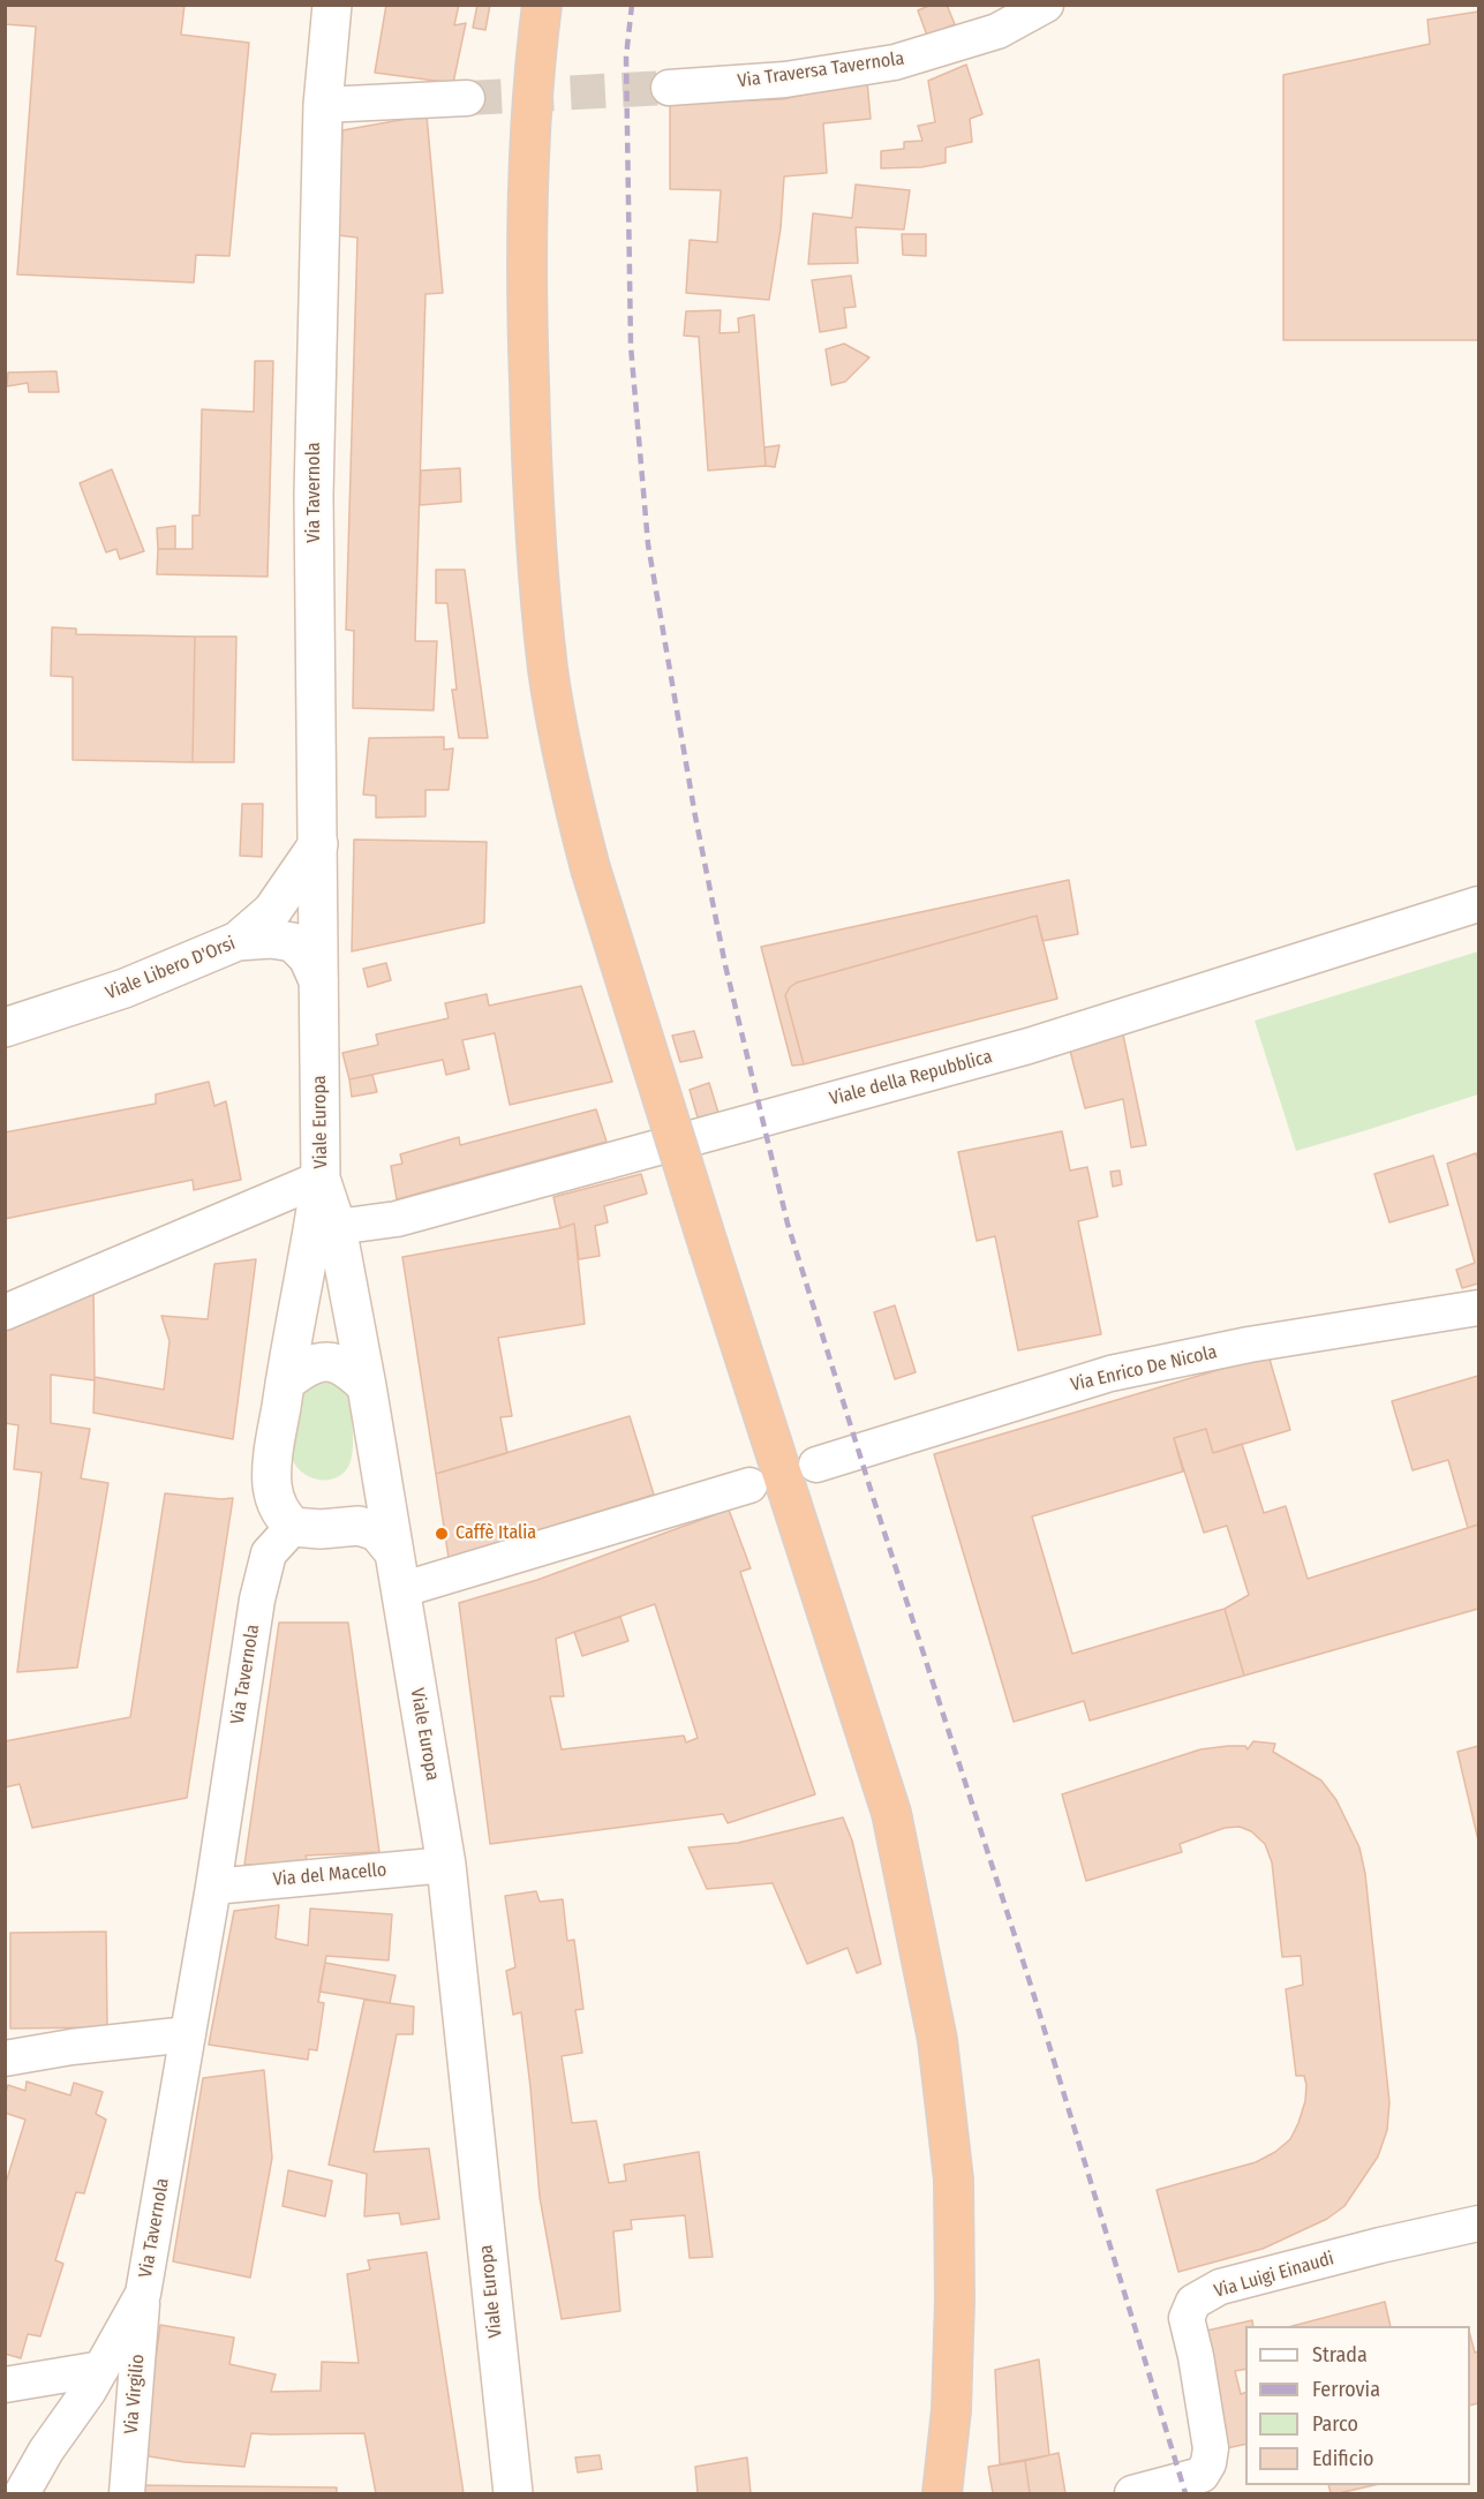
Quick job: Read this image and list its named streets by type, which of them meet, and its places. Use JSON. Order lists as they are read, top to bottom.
{
  "streets": {
    "main road": ["Via Tavernola", "Viale Libero D'Orsi", "Viale Europa"],
    "street": [
      "Via Traversa Tavernola",
      "Viale della Repubblica",
      "Via Enrico De Nicola",
      "Via del Macello",
      "Via Luigi Einaudi",
      "Via Virgilio"
    ]
  },
  "crossings": [
    ["Via Tavernola", "Viale Libero D'Orsi"],
    ["Via Tavernola", "Viale Europa"],
    ["Via Tavernola", "Via del Macello"],
    ["Via Tavernola", "Via Virgilio"],
    ["Viale Libero D'Orsi", "Viale Europa"],
    ["Viale della Repubblica", "Viale Europa"],
    ["Viale Europa", "Via del Macello"]
  ],
  "places": ["Caffè Italia"],
  "legend": [
    "Strada",
    "Ferrovia",
    "Parco",
    "Edificio"
  ]
}
